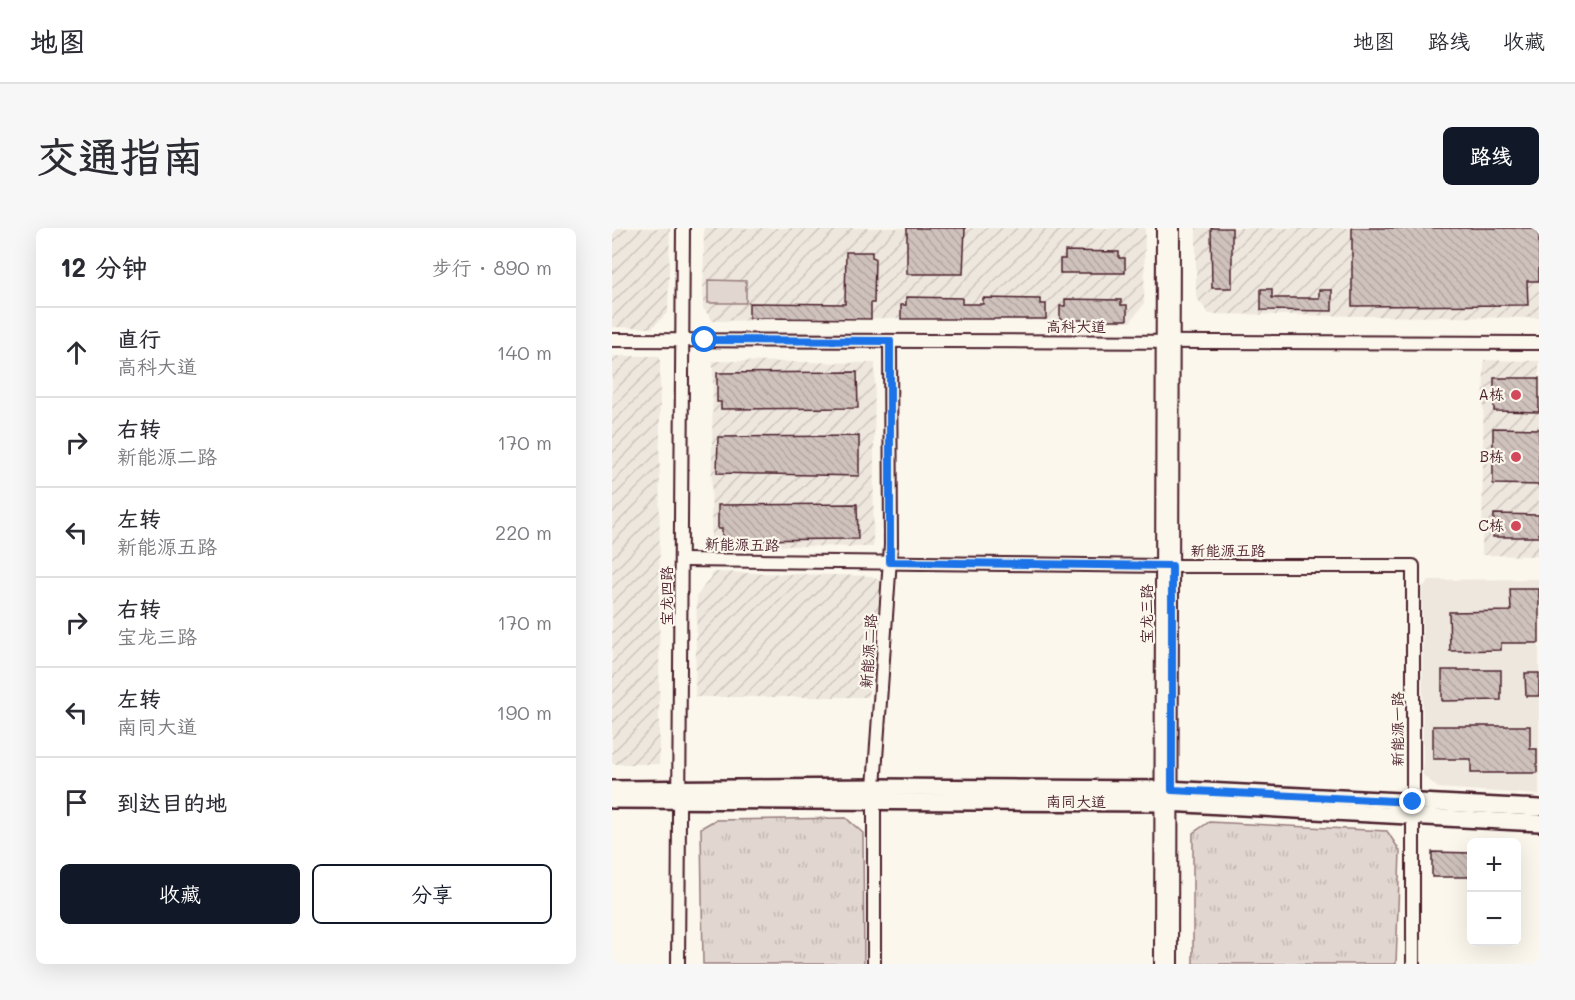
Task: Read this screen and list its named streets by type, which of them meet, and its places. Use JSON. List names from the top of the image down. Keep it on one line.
{"streets":{"main road":["南同大道"],"street":["高科大道","新能源五路","宝龙四路","宝龙三路","新能源二路","新能源一路"]},"crossings":[["高科大道","宝龙四路"],["高科大道","宝龙三路"],["高科大道","新能源二路"],["新能源五路","宝龙四路"],["新能源五路","宝龙三路"],["新能源五路","新能源二路"],["新能源五路","新能源一路"],["宝龙四路","南同大道"],["宝龙三路","南同大道"],["新能源二路","南同大道"],["新能源一路","南同大道"]],"places":["A栋","B栋","C栋"],"page":{"header":"地图","nav":["地图","路线","收藏"],"buttons":["路线",["收藏","分享"]],"title":"交通指南","heading":["12 分钟","步行 · 890 m"],"list":[["直行","高科大道","140 m"],["右转","新能源二路","170 m"],["左转","新能源五路","220 m"],["右转","宝龙三路","170 m"],["左转","南同大道","190 m"],"到达目的地"],"map_buttons":["+","−"]}}
